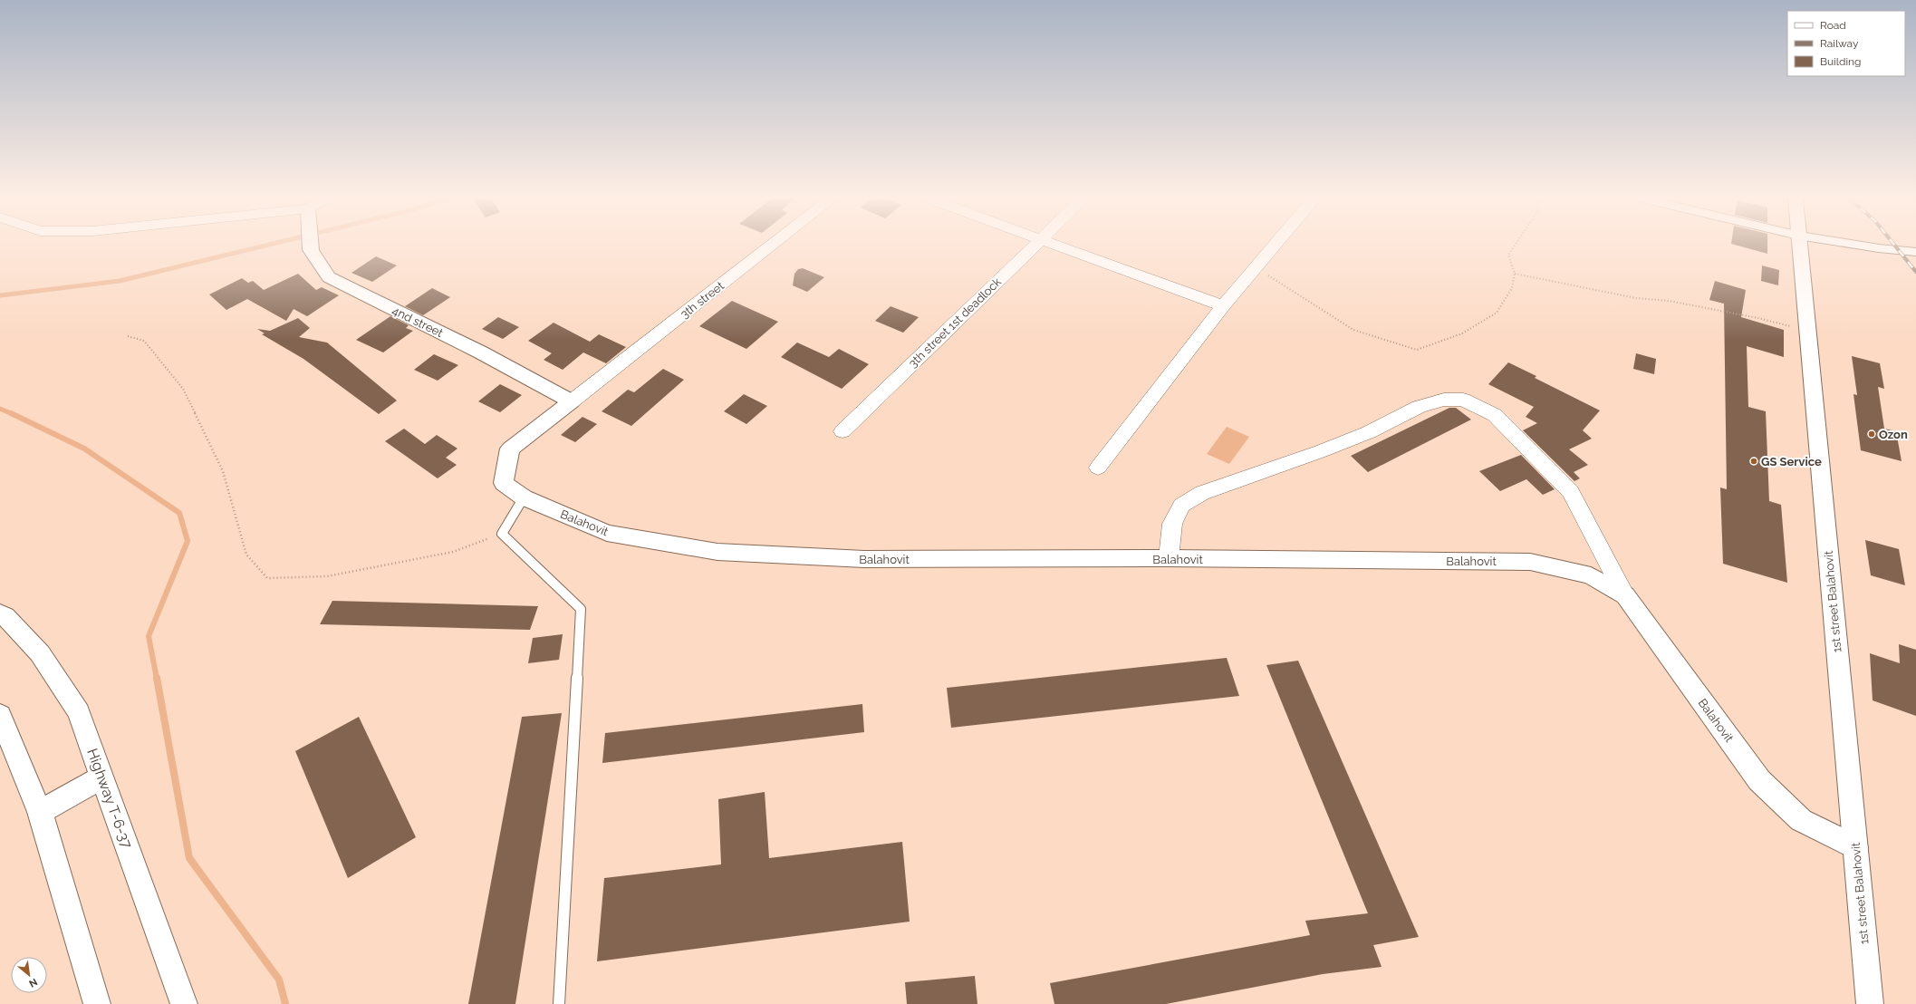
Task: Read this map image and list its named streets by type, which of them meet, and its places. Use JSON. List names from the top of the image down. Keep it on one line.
{"streets":{"street":["3th street","4nd street","3th street 1st deadlock","Balahovit","1st street Balahovit","Highway T-6-37"]},"crossings":[["3th street","4nd street"],["3th street","Balahovit"],["4nd street","Balahovit"],["Balahovit","1st street Balahovit"]],"places":["Ozon","GS Service"],"legend":["Road","Railway","Building"],"north":"bottom right"}
